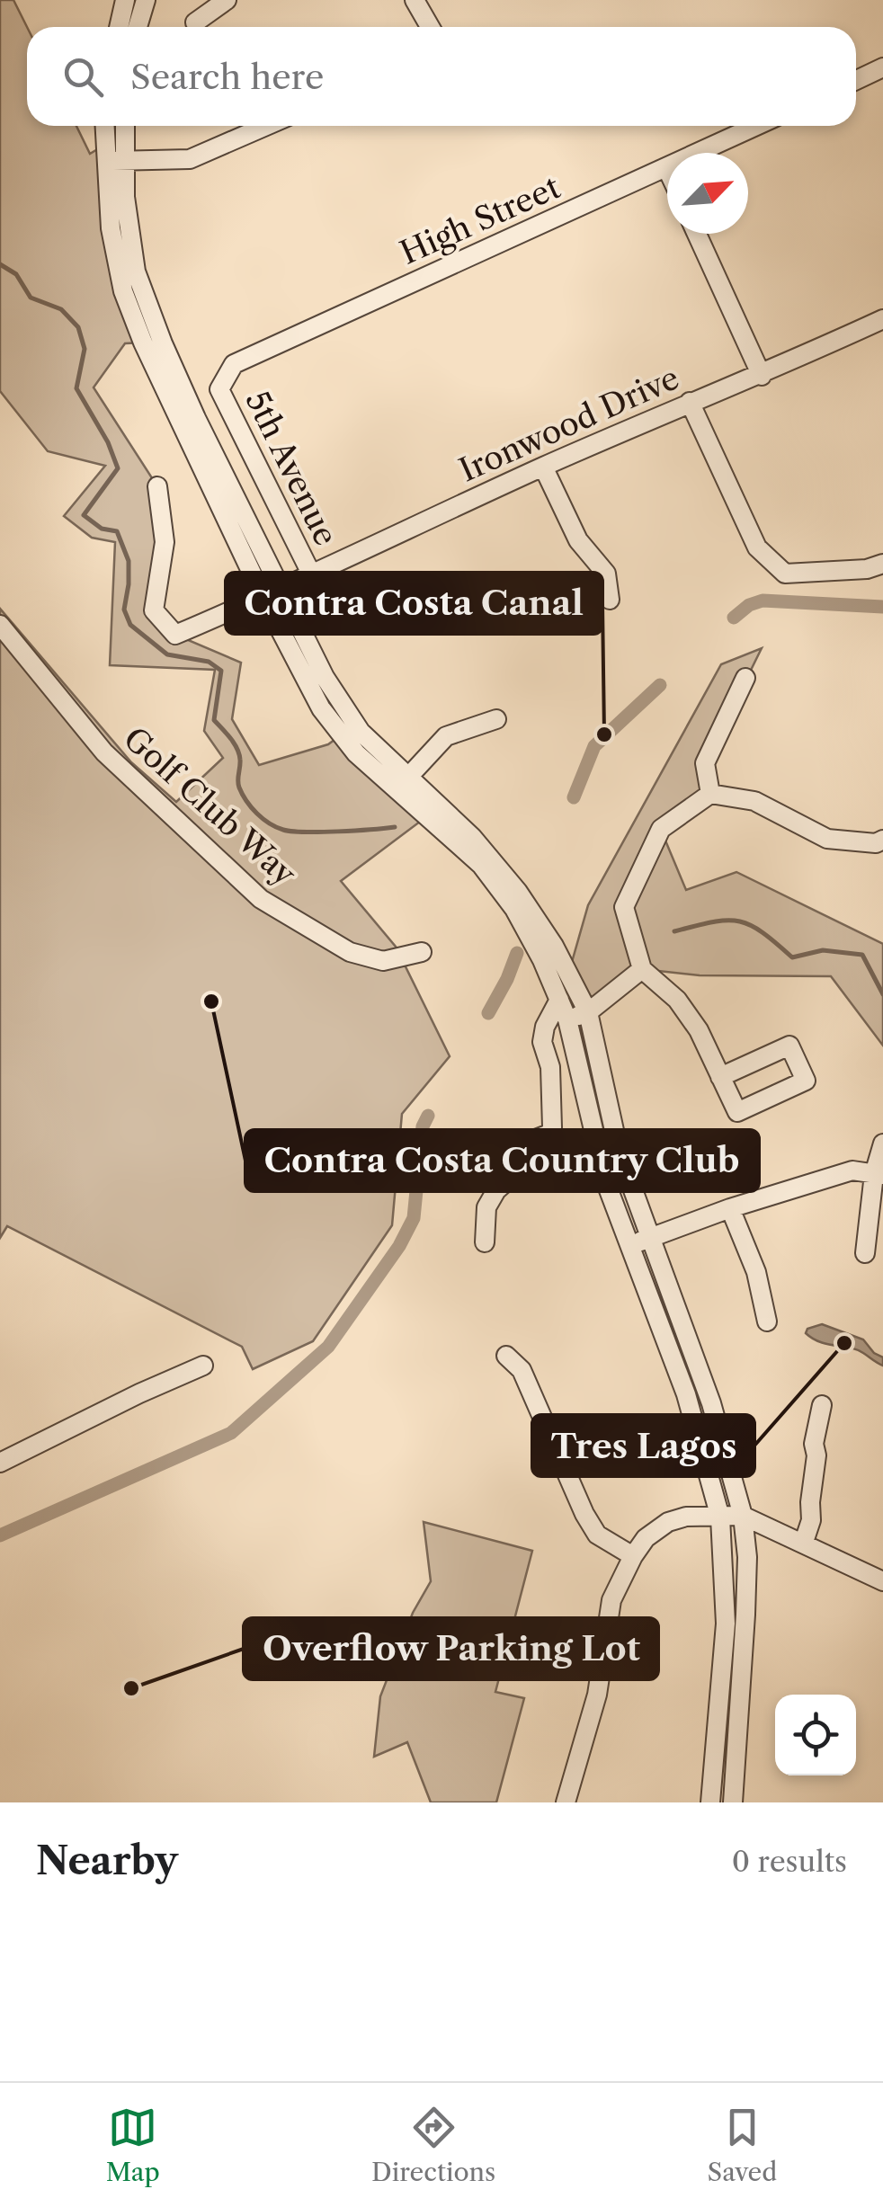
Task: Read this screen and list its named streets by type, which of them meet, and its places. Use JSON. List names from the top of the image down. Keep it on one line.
{"streets":{"street":["High Street","Ironwood Drive","5th Avenue","Golf Club Way"]},"crossings":[["High Street","5th Avenue"],["Ironwood Drive","5th Avenue"]],"places":["Contra Costa Canal","Contra Costa Country Club","Tres Lagos","Overflow Parking Lot"],"north":"top right","page":{"search":"Search here","heading":["Nearby","0 results"],"nav":["Map","Directions","Saved"]}}
